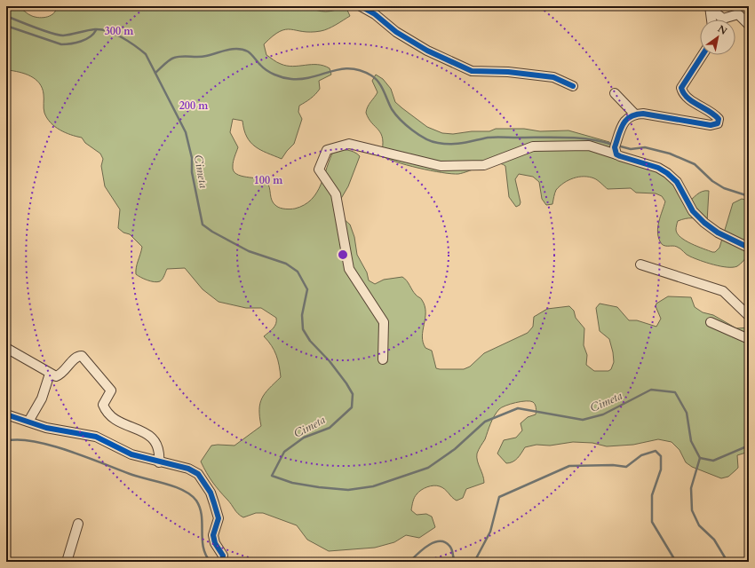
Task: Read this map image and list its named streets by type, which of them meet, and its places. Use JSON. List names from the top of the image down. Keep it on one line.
{"water":["Cimeta"],"north":"top right","rings":["300 m","200 m","100 m"]}
